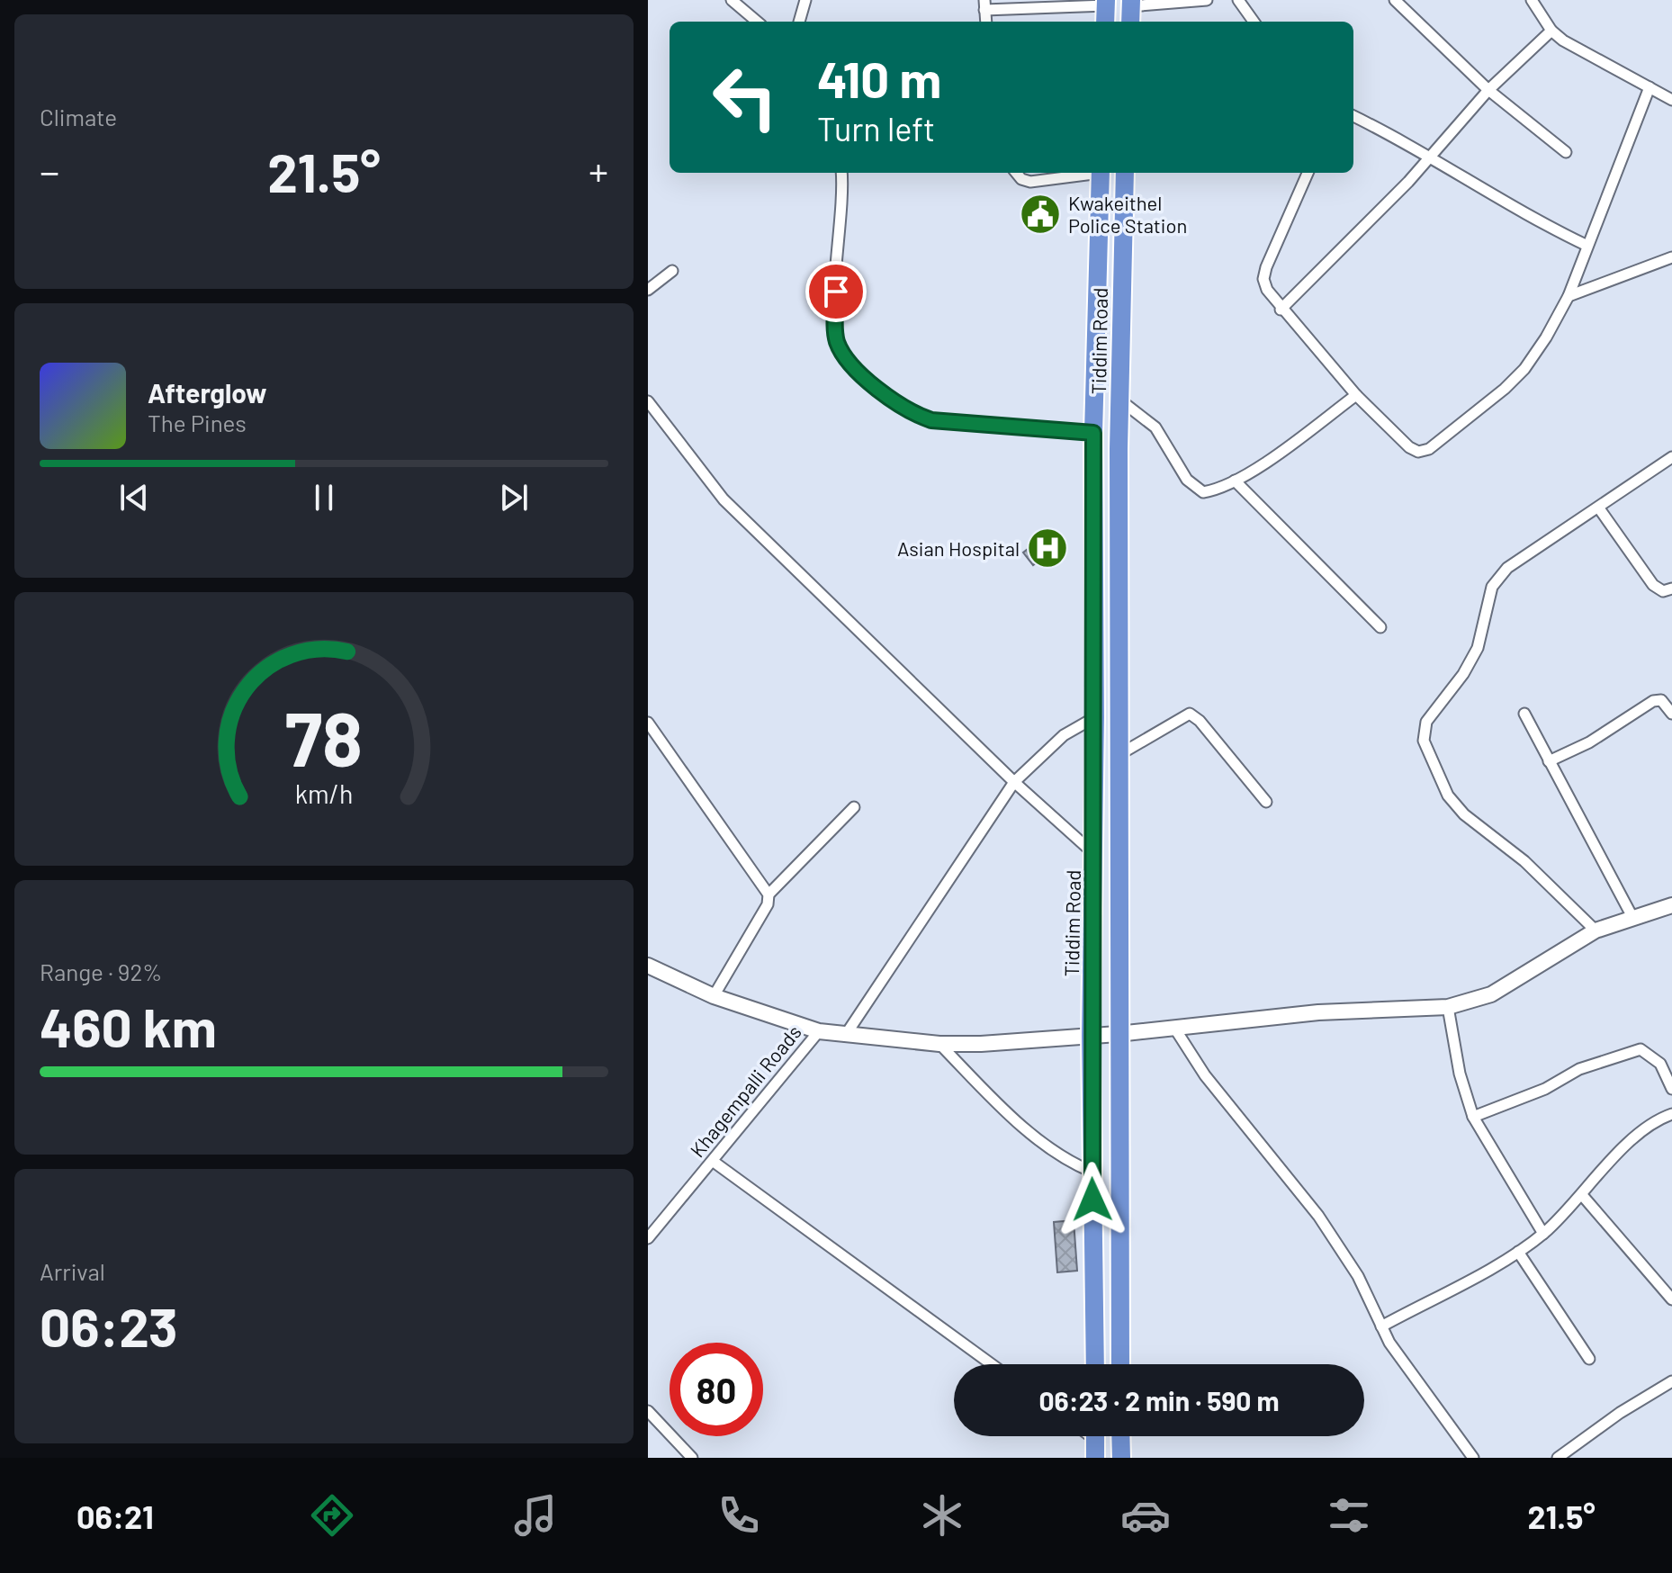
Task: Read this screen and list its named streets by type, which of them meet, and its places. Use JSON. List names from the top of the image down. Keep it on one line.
{"streets":{"highway":["Tiddim Road"],"street":["Khagempalli Roads"]},"crossings":[["Tiddim Road","Khagempalli Roads"]],"places":{"public building":["Kwakeithel Police Station"],"hospital":["Asian Hospital"]},"page":{"tile":["Climate",["Range · 92%","460 km"],["Arrival","06:23"]],"turn":["410 m","Turn left"],"heat":["−","21.5°","+"],"song":["Afterglow","The Pines"],"limit":"80","trip":"06:23 · 2 min · 590 m","tabs":["06:21","21.5°"],"gauge":["78","km/h"]}}
